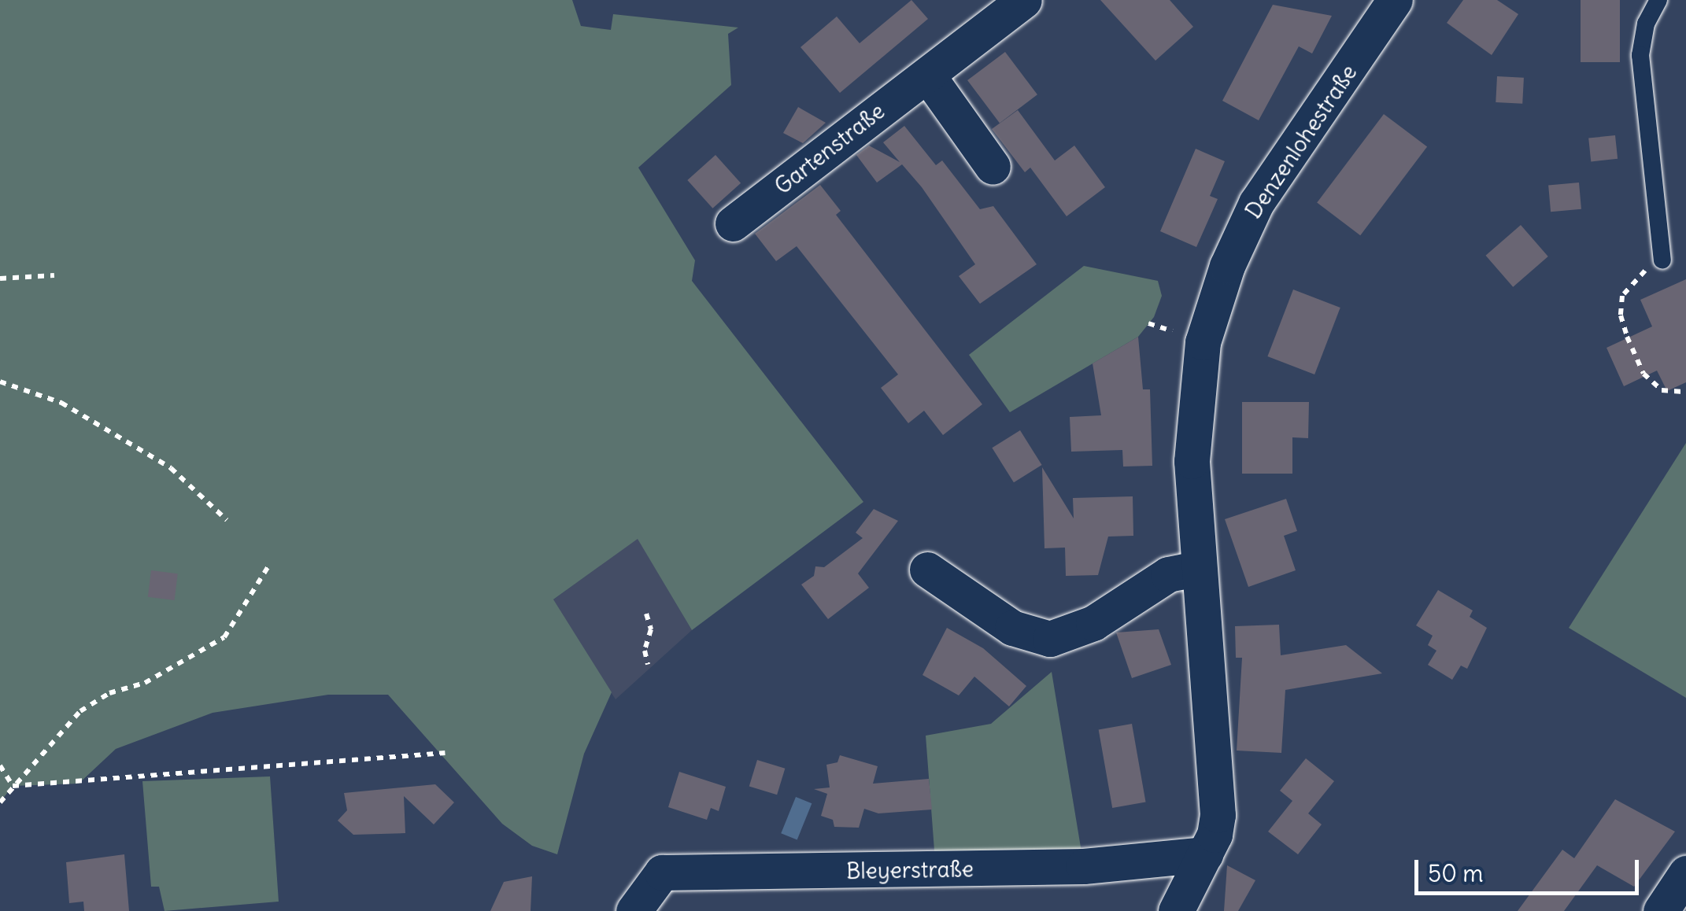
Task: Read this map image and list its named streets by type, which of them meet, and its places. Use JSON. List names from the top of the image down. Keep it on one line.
{"streets":{"street":["Denzenlohestraße","Gartenstraße","Bleyerstraße"]},"crossings":[["Denzenlohestraße","Bleyerstraße"]],"scale_bar":"50 m"}
